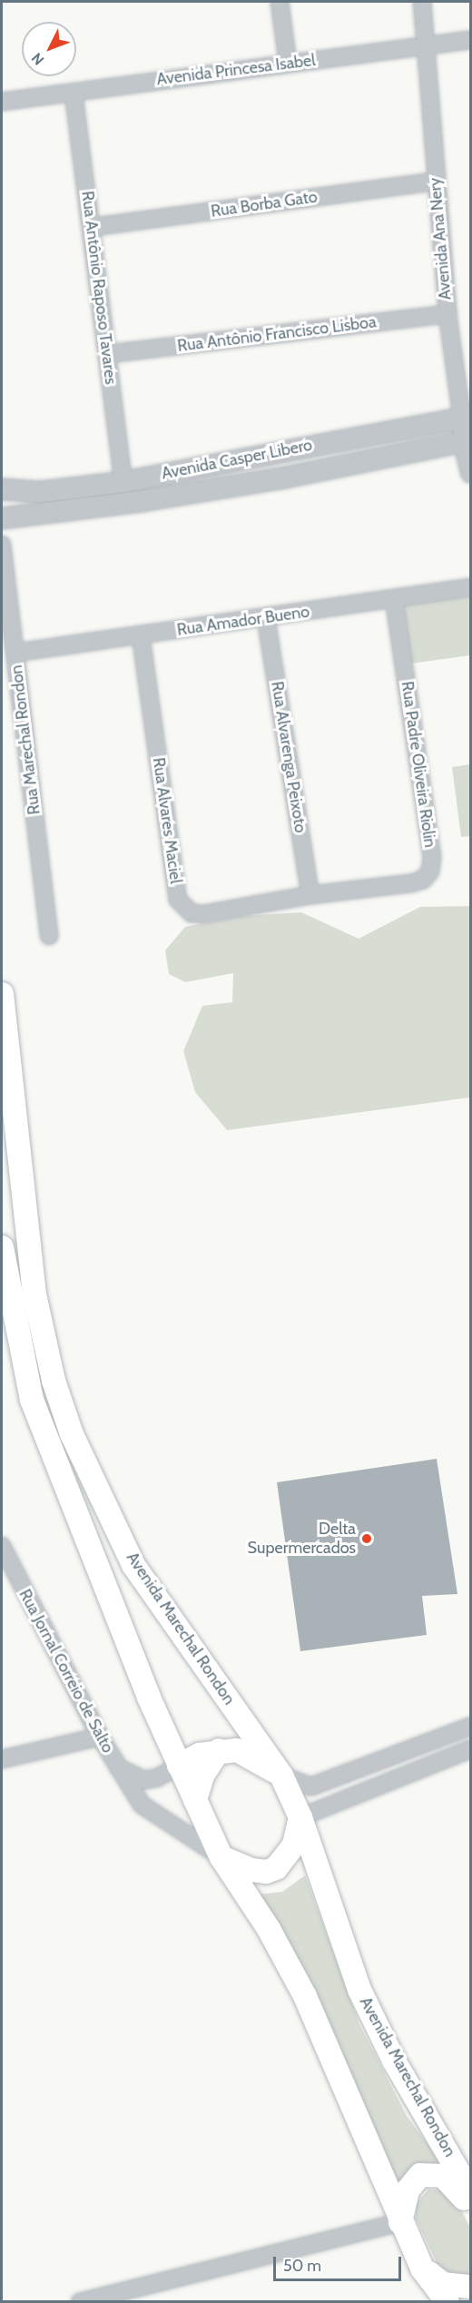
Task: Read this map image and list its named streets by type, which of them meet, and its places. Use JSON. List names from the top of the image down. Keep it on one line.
{"streets":{"main road":["Avenida Marechal Rondon"],"street":["Avenida Princesa Isabel","Rua Borba Gato","Avenida Ana Nery","Rua Antônio Raposo Tavares","Rua Antônio Francisco Lisboa","Avenida Casper Libero","Rua Amador Bueno","Rua Marechal Rondon","Rua Alvarenga Peixoto","Rua Padre Oliveira Riolin","Rua Alvares Maciel","Rua Jornal Correio de Salto"]},"crossings":[["Avenida Princesa Isabel","Avenida Ana Nery"],["Avenida Princesa Isabel","Rua Antônio Raposo Tavares"],["Rua Borba Gato","Avenida Ana Nery"],["Rua Borba Gato","Rua Antônio Raposo Tavares"],["Avenida Ana Nery","Rua Antônio Francisco Lisboa"],["Avenida Ana Nery","Avenida Casper Libero"],["Rua Antônio Raposo Tavares","Rua Antônio Francisco Lisboa"],["Rua Antônio Raposo Tavares","Avenida Casper Libero"],["Rua Amador Bueno","Rua Marechal Rondon"],["Rua Amador Bueno","Rua Alvarenga Peixoto"],["Rua Amador Bueno","Rua Padre Oliveira Riolin"],["Rua Amador Bueno","Rua Alvares Maciel"],["Rua Alvarenga Peixoto","Rua Padre Oliveira Riolin"],["Rua Alvarenga Peixoto","Rua Alvares Maciel"],["Rua Padre Oliveira Riolin","Rua Alvares Maciel"],["Avenida Marechal Rondon","Rua Jornal Correio de Salto"]],"places":["Delta Supermercados"],"scale_bar":"50 m","north":"bottom left"}
